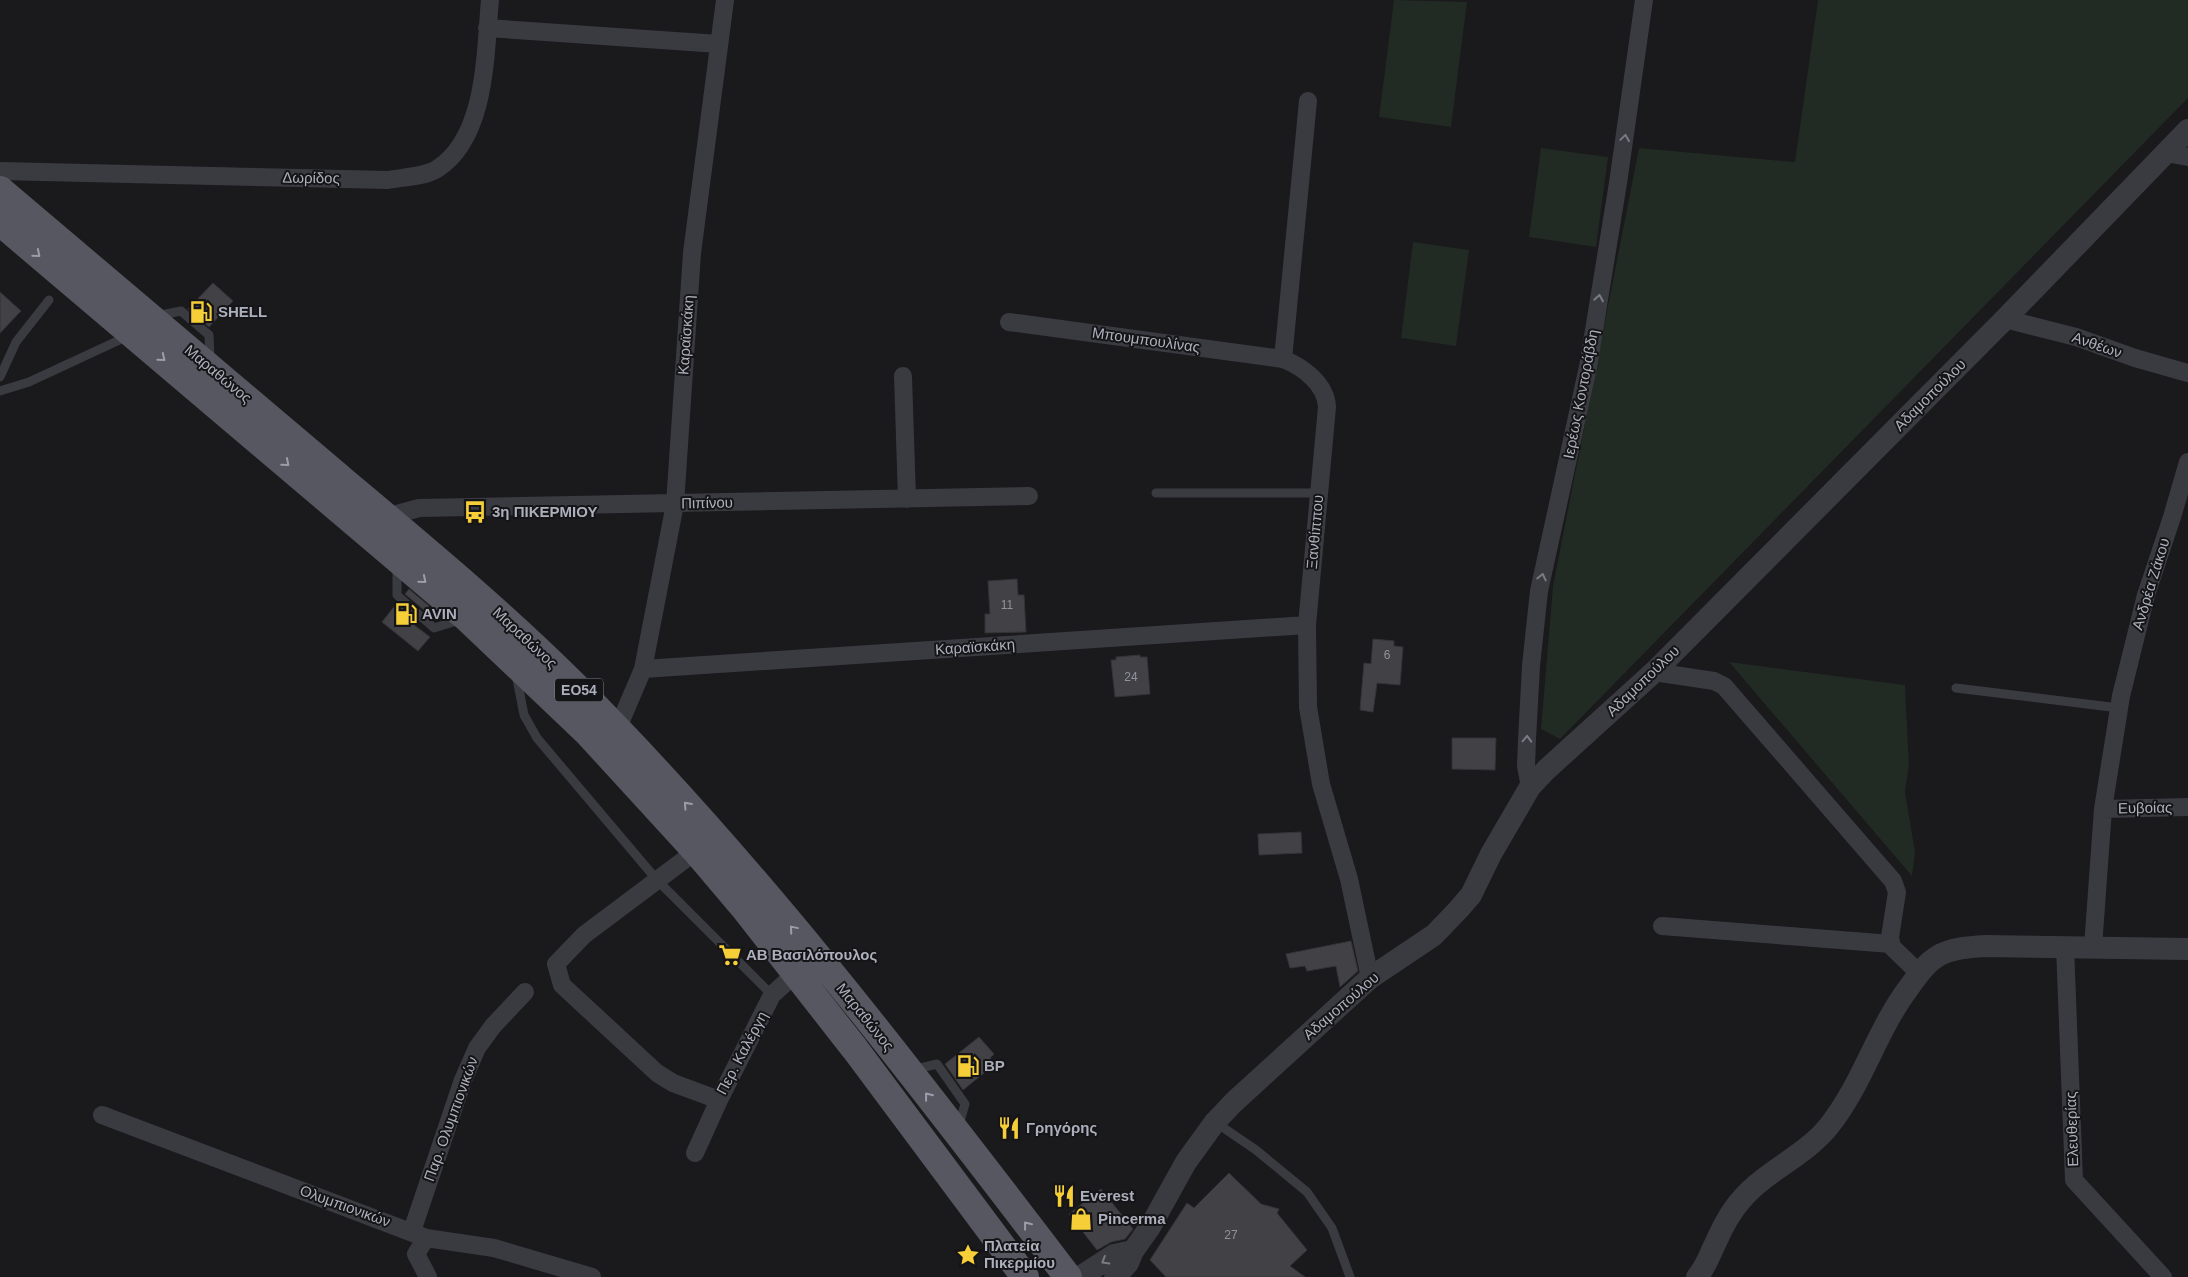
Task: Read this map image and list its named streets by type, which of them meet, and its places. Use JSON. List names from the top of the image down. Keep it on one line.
{"streets":{"main road":["Μαραθώνος","ΕΟ54"],"street":["Δωρίδος","Καραϊσκάκη","Μπουμπουλίνας","Ανθέων","Ιερέως Κοντοράβδη","Αδαμοπούλου","Πιπίνου","Ξανθίππου","Ανδρέα Ζάκου","Ευβοίας","Περ. Καλέργη","Παρ. Ολυμπιονικών","Ελευθερίας","Ολυμπιονικών"]},"crossings":[["Καραϊσκάκη","Μαραθώνος"],["Καραϊσκάκη","Πιπίνου"],["Καραϊσκάκη","Ξανθίππου"],["Μπουμπουλίνας","Ξανθίππου"],["Ανθέων","Αδαμοπούλου"],["Μαραθώνος","Πιπίνου"],["Μαραθώνος","Περ. Καλέργη"],["Ιερέως Κοντοράβδη","Αδαμοπούλου"],["Αδαμοπούλου","Ξανθίππου"],["Ανδρέα Ζάκου","Ευβοίας"],["Παρ. Ολυμπιονικών","Ολυμπιονικών"]],"one_way":["Ιερέως Κοντοράβδη"],"places":{"fuel station":["SHELL","AVIN","BP"],"bus stop":["3η ΠΙΚΕΡΜΙΟΥ"],"supermarket":["ΑΒ Βασιλόπουλος"],"restaurant":["Γρηγόρης","Everest"],"shop":["Pincerma"],"place":["Πλατεία Πικερμίου"]},"house_numbers":["11","6","24","27"]}
